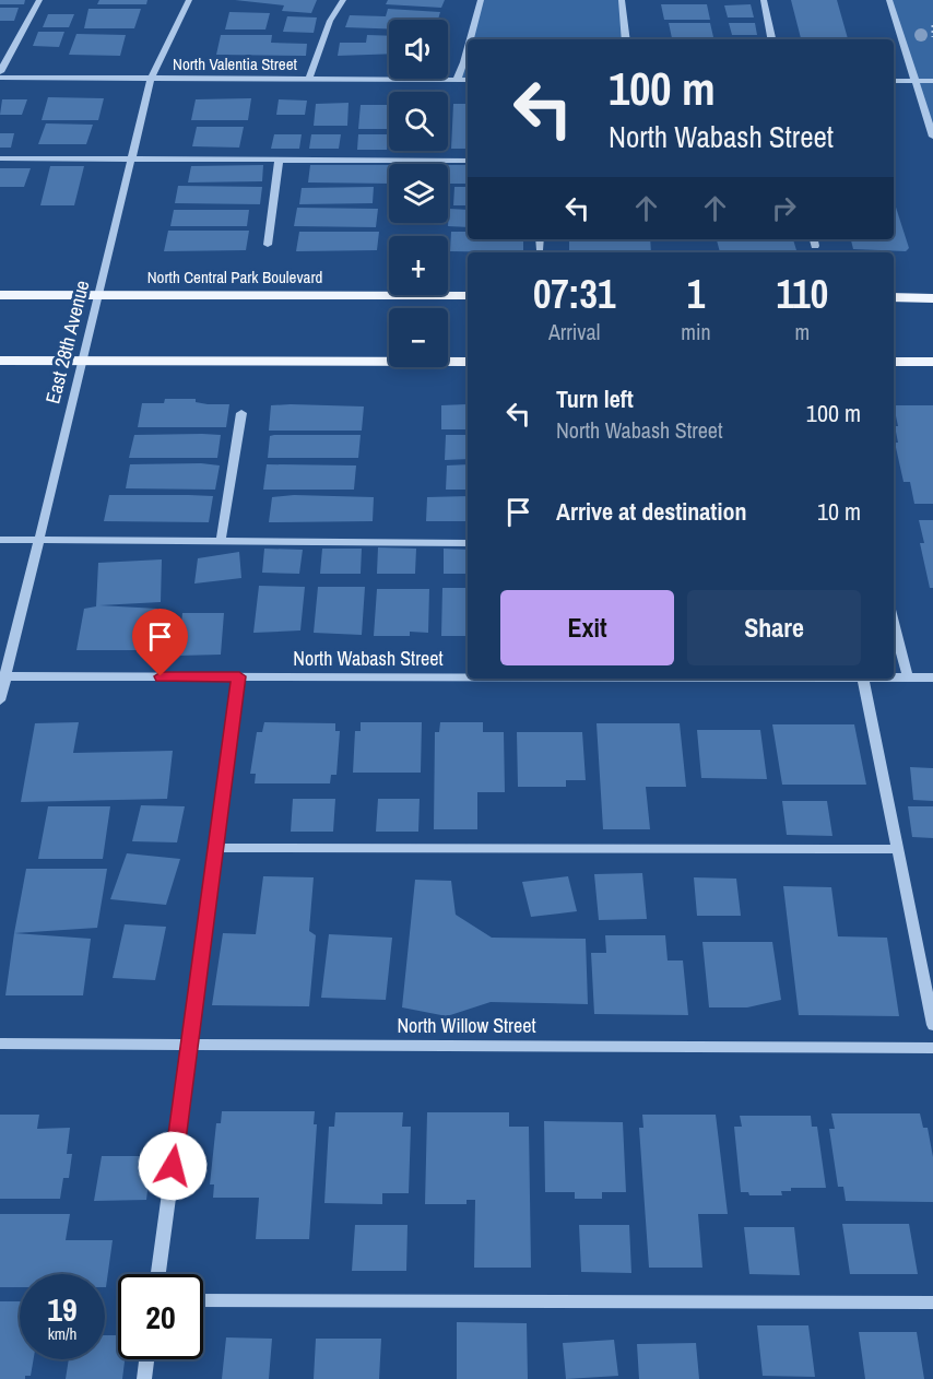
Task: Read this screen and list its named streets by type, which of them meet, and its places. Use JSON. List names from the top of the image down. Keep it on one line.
{"streets":{"main road":["North Central Park Boulevard"],"street":["North Valentia Street","East 28th Avenue","North Wabash Street","North Willow Street"]},"crossings":[["North Valentia Street","East 28th Avenue"],["North Central Park Boulevard","East 28th Avenue"],["East 28th Avenue","North Wabash Street"]],"page":{"map_buttons":["+","−"],"turn":["100 m","North Wabash Street"],"eta":["07:31","Arrival","1","min","110","m"],"list":[{"name":"Turn left","note":"North Wabash Street","value":"100 m"},{"name":"Arrive at destination","value":"10 m"}],"buttons":["Exit","Share"],"speed":"19 km/h","limit":"20"}}
